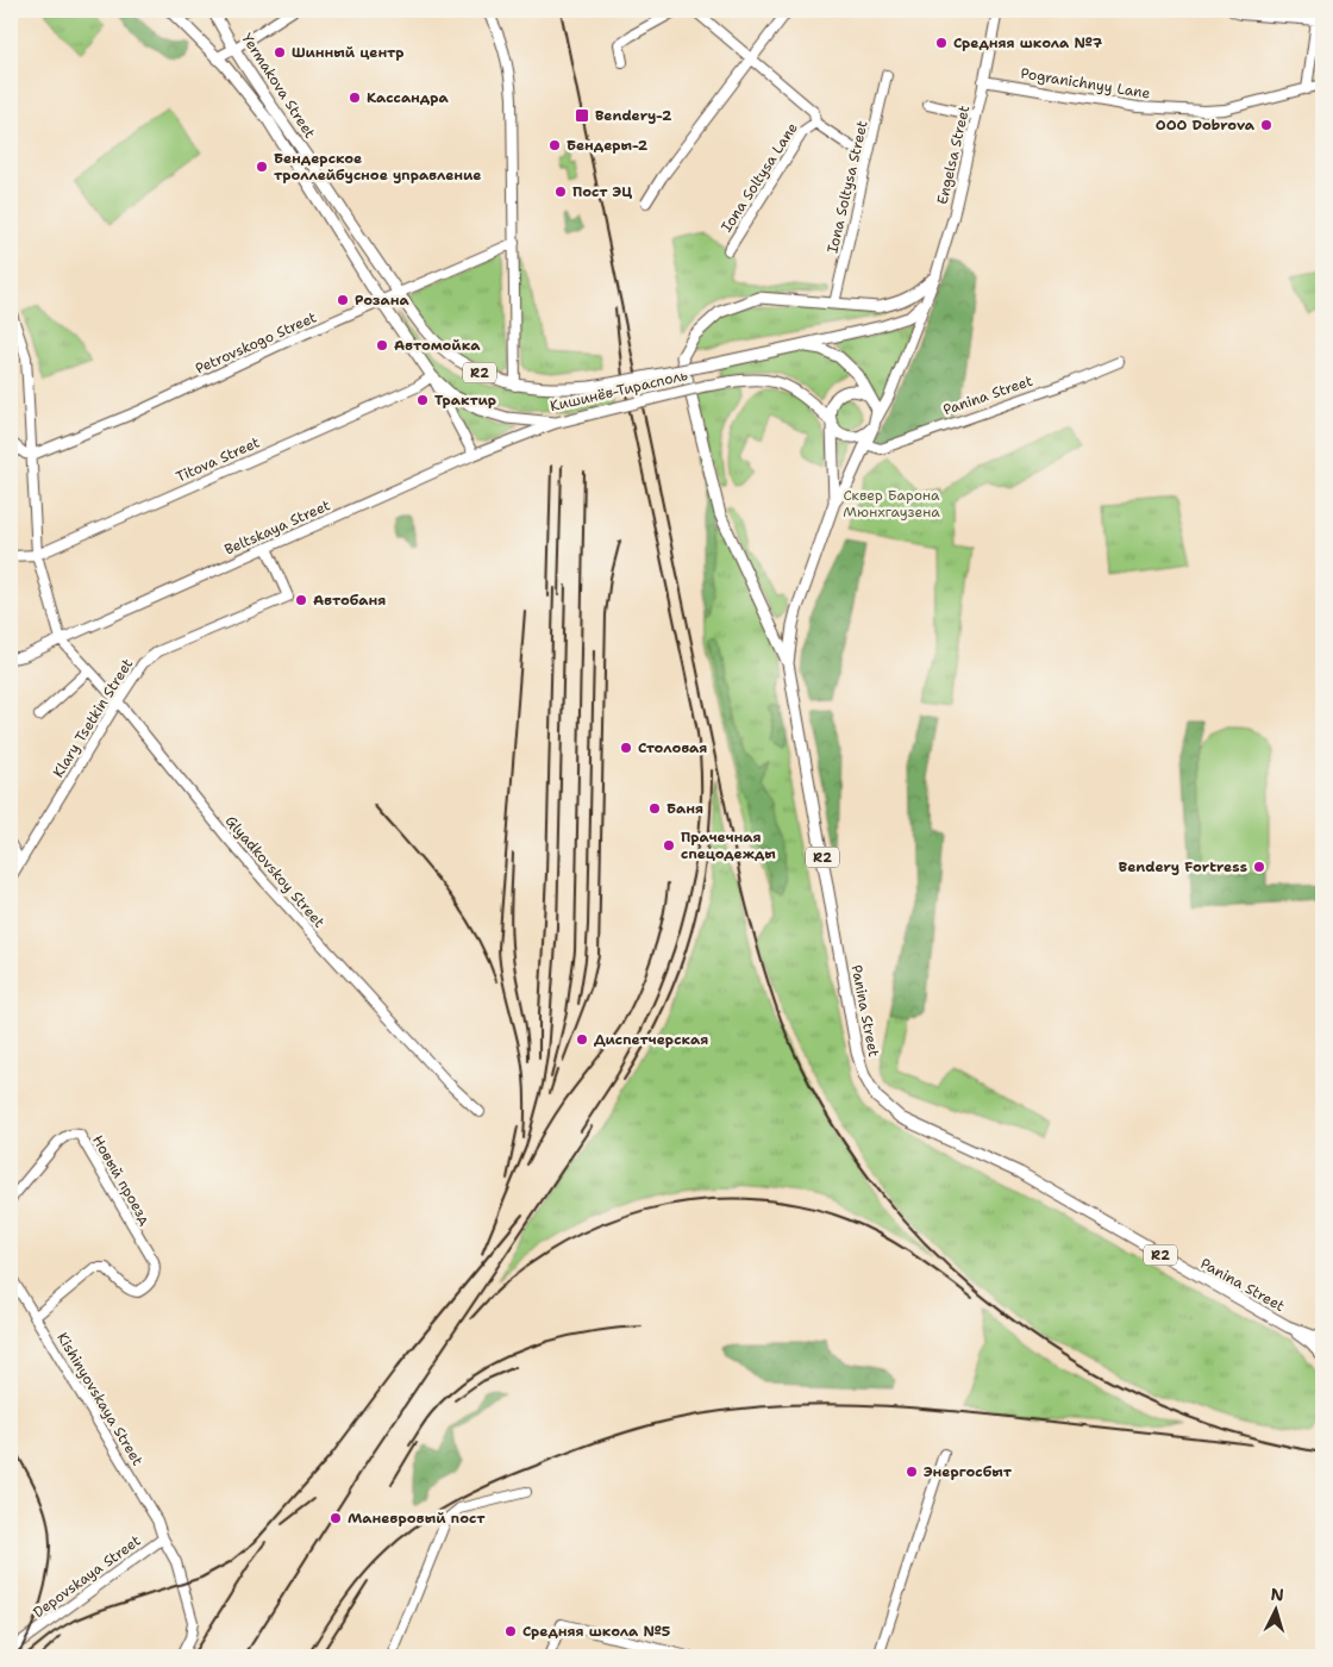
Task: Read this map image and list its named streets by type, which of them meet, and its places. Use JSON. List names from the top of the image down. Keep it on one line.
{"streets":{"main road":["Yermakova Street","R2","Кишинёв-Тирасполь","Panina Street"],"street":["Pogranichnyy Lane","Engelsa Street","Iona Soltysa Lane","Iona Soltysa Street","Petrovskogo Street","Titova Street","Beltskaya Street","Klary Tsetkin Street","Glyadkovskoy Street","Новый проезд","Kishinyovskaya Street","Depovskaya Street"]},"crossings":[["Pogranichnyy Lane","Engelsa Street"],["Yermakova Street","Petrovskogo Street"],["Yermakova Street","R2"],["Yermakova Street","Кишинёв-Тирасполь"],["Engelsa Street","R2"],["Engelsa Street","Кишинёв-Тирасполь"],["Petrovskogo Street","R2"],["Petrovskogo Street","Кишинёв-Тирасполь"],["R2","Кишинёв-Тирасполь"],["R2","Panina Street"],["Кишинёв-Тирасполь","Titova Street"],["Кишинёв-Тирасполь","Beltskaya Street"],["Beltskaya Street","Klary Tsetkin Street"],["Beltskaya Street","Glyadkovskoy Street"],["Klary Tsetkin Street","Glyadkovskoy Street"],["Новый проезд","Kishinyovskaya Street"],["Kishinyovskaya Street","Depovskaya Street"]],"parks":["Сквер Барона Мюнхгаузена"],"places":{"other":["Средняя школа №7","Шинный центр","Кассандра","OOO Dobrova","Бендеры-2","Бендерское троллейбусное управление","Пост ЭЦ","Розана","Автомойка","Трактир","Автобаня","Столовая","Баня","Прачечная спецодежды","Bendery Fortress","Диспетчерская","Энергосбыт","Маневровый пост","Средняя школа №5"],"transit":["Bendery-2"]},"north":"top"}
